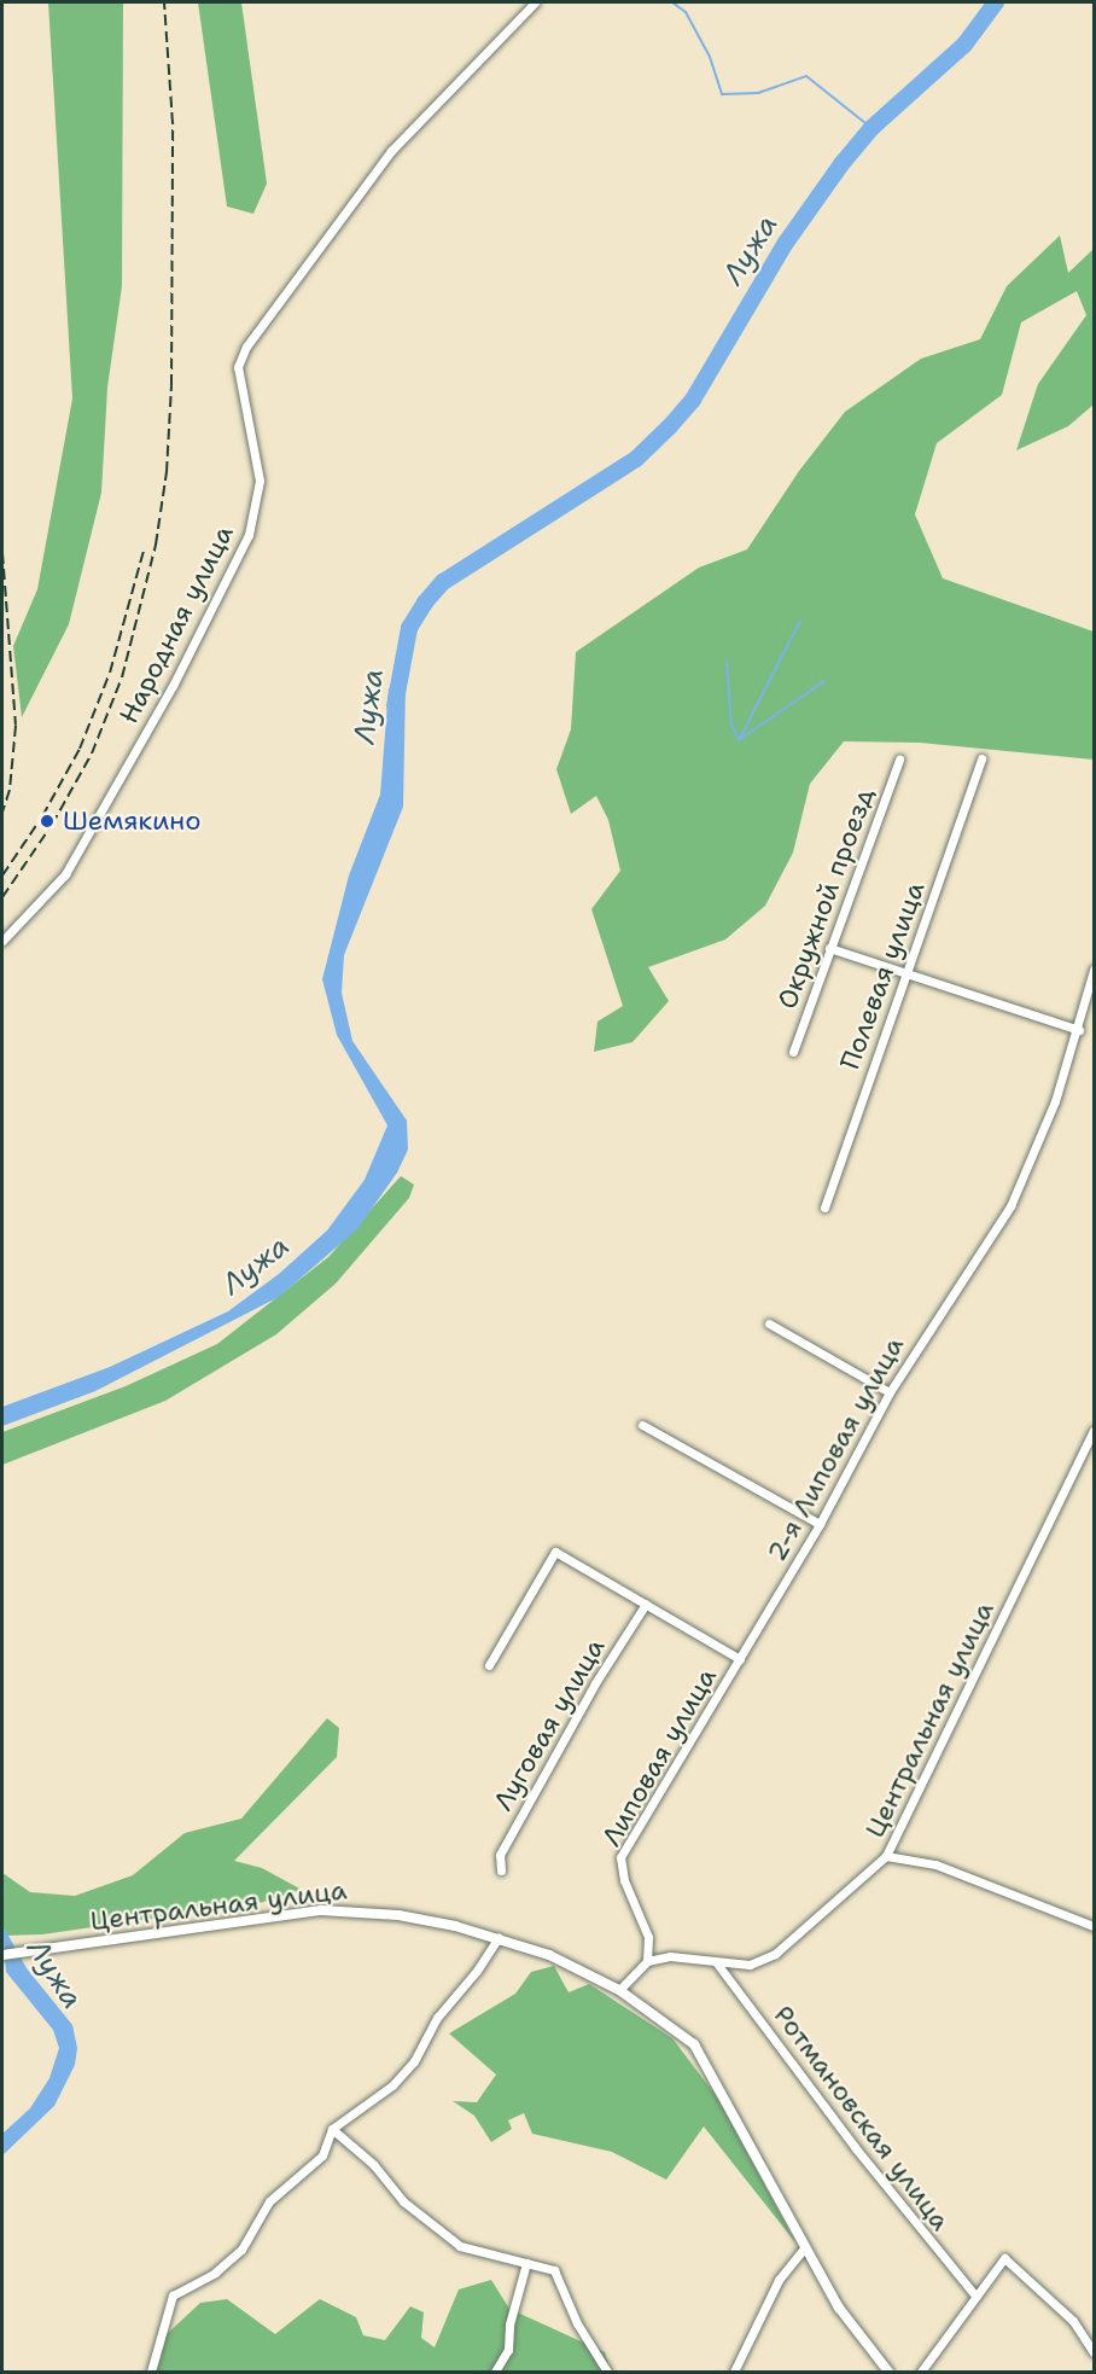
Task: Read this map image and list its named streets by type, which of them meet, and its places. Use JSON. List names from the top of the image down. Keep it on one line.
{"streets":{"street":["Народная улица","Окружной проезд","Полевая улица","2-я Липовая улица","Центральная улица","Луговая улица","Липовая улица","Ротмановская улица"]},"crossings":[["2-я Липовая улица","Липовая улица"],["Центральная улица","Липовая улица"],["Центральная улица","Ротмановская улица"]],"water":["Лужа"],"places":["Шемякино"]}
